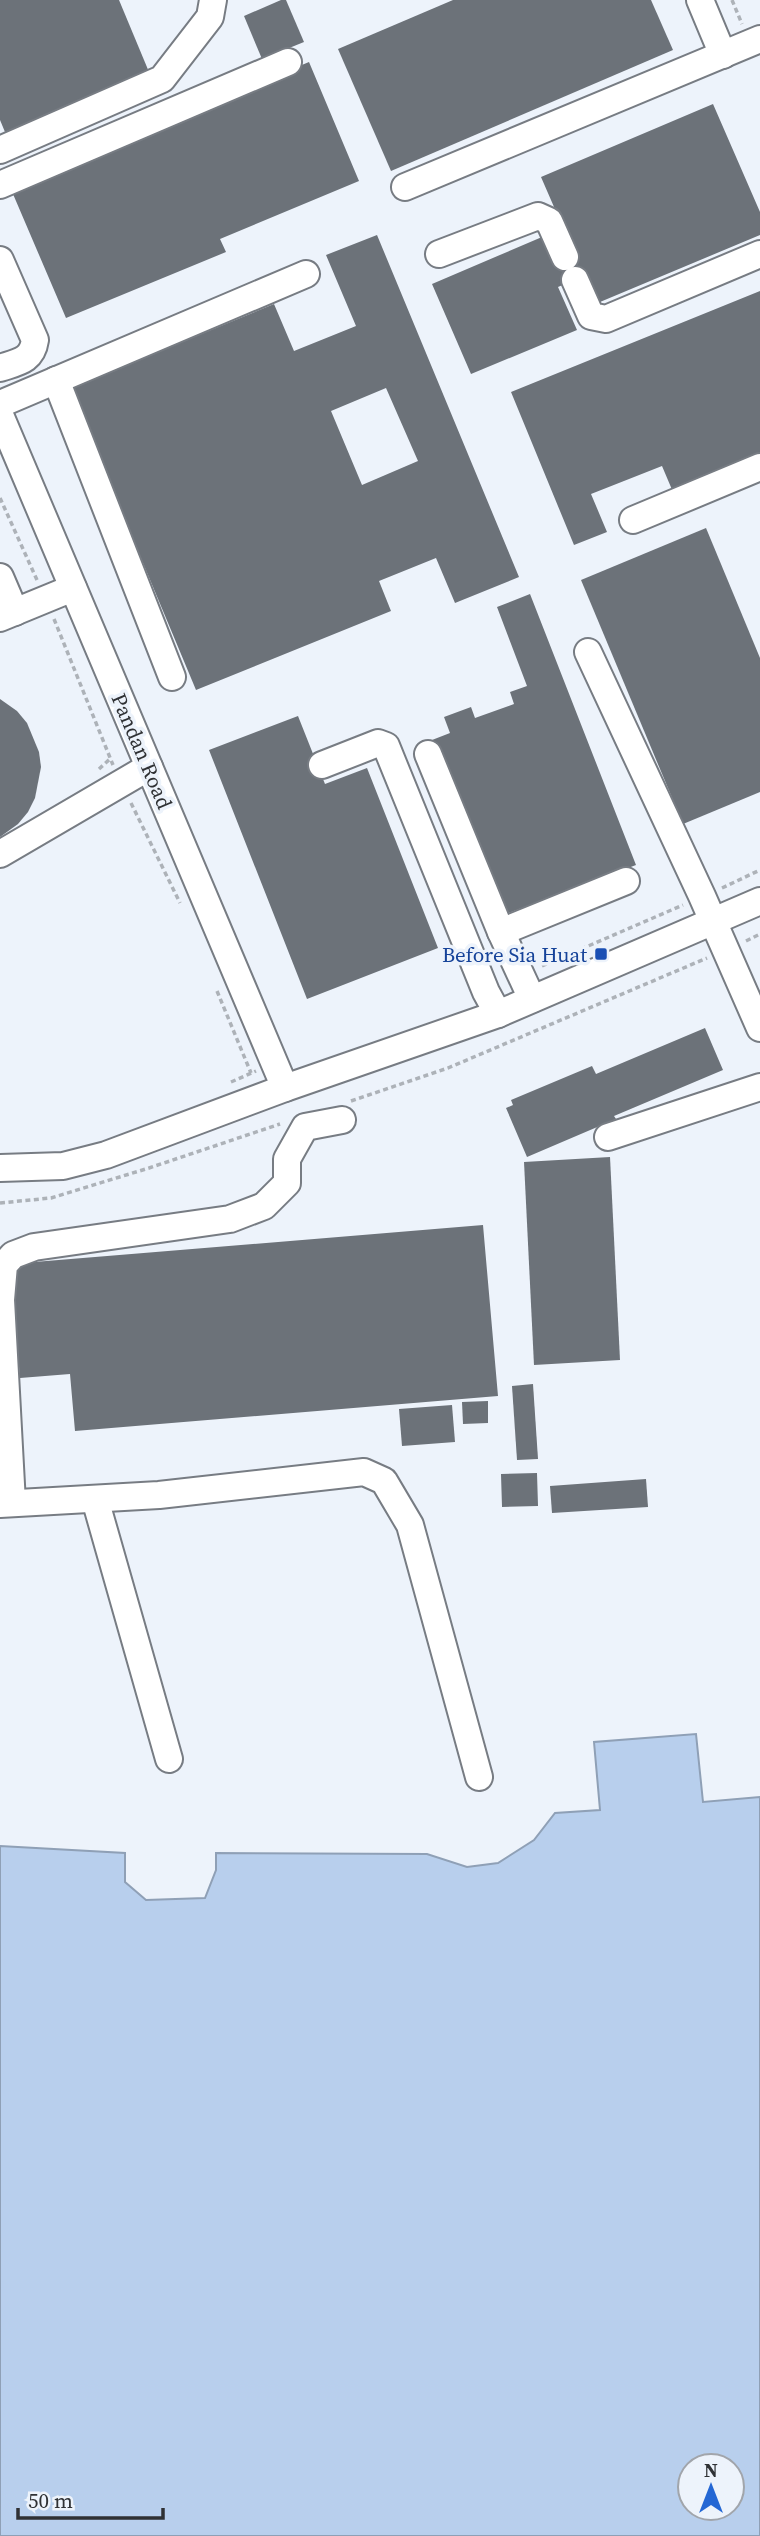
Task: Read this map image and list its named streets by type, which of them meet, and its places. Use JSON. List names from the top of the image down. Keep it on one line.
{"streets":{"street":["Pandan Road"]},"places":{"transit":["Before Sia Huat"]},"scale_bar":"50 m","north":"top"}
